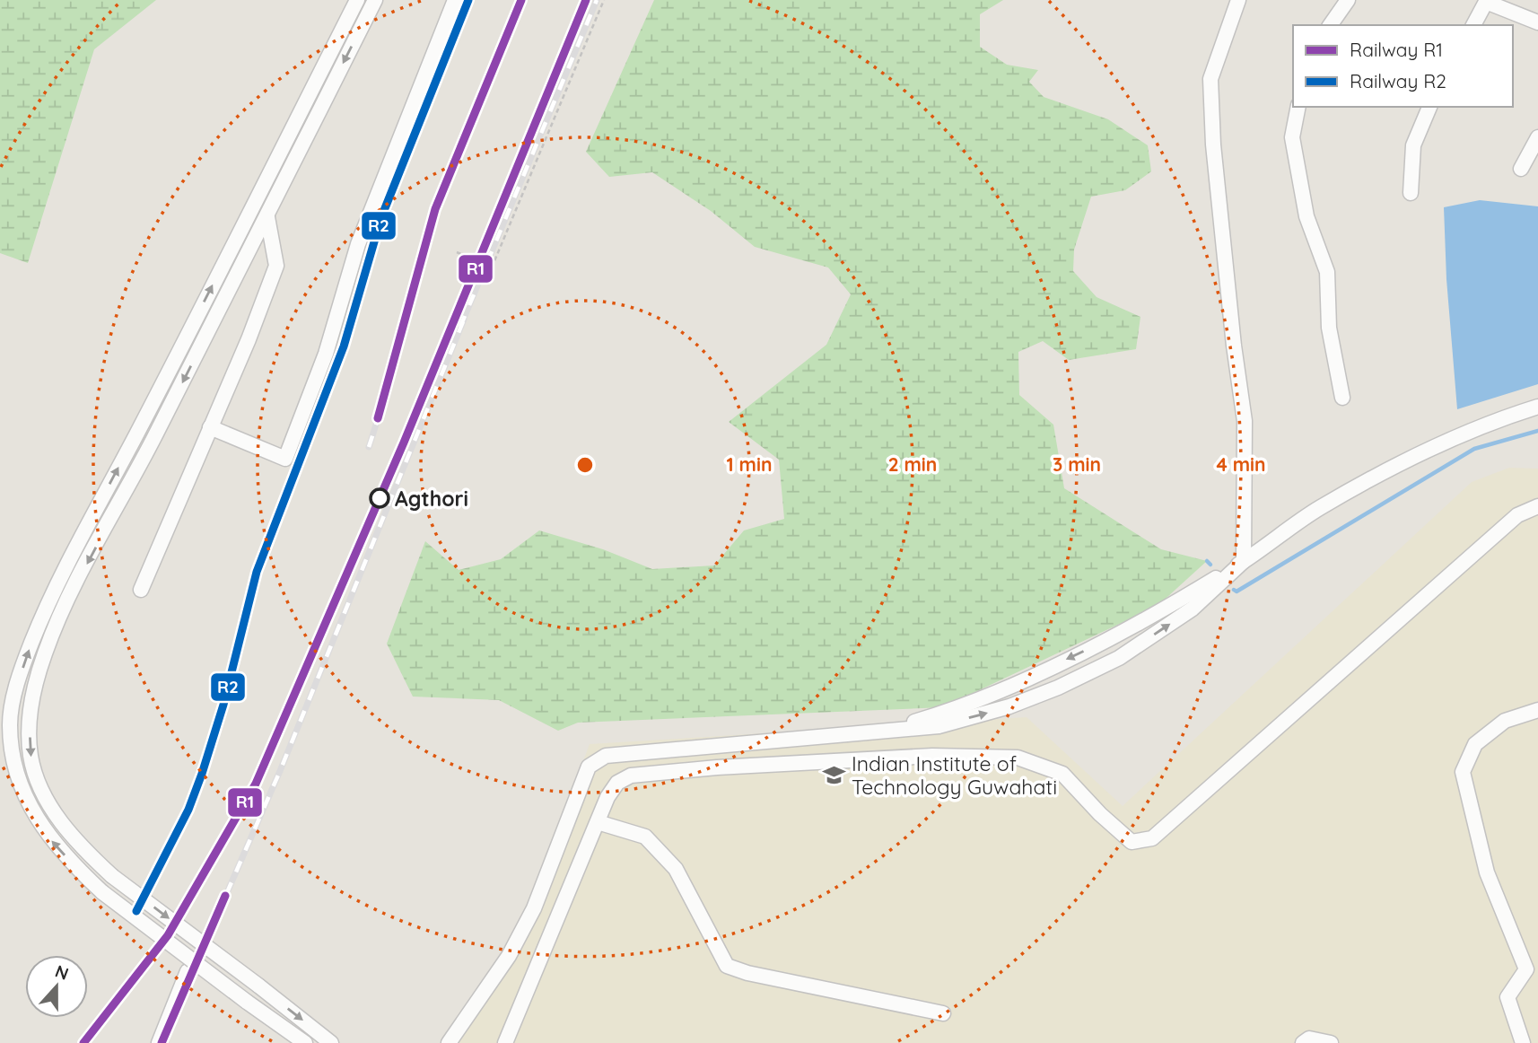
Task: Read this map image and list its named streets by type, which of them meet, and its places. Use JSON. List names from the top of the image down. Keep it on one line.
{"places":{"other":["Agthori"],"school or university":["Indian Institute of Technology Guwahati"]},"lines":["rail line R1","rail line R2"],"legend":["Railway R1","Railway R2"],"north":"top","rings":["1 min","2 min","3 min","4 min"]}
